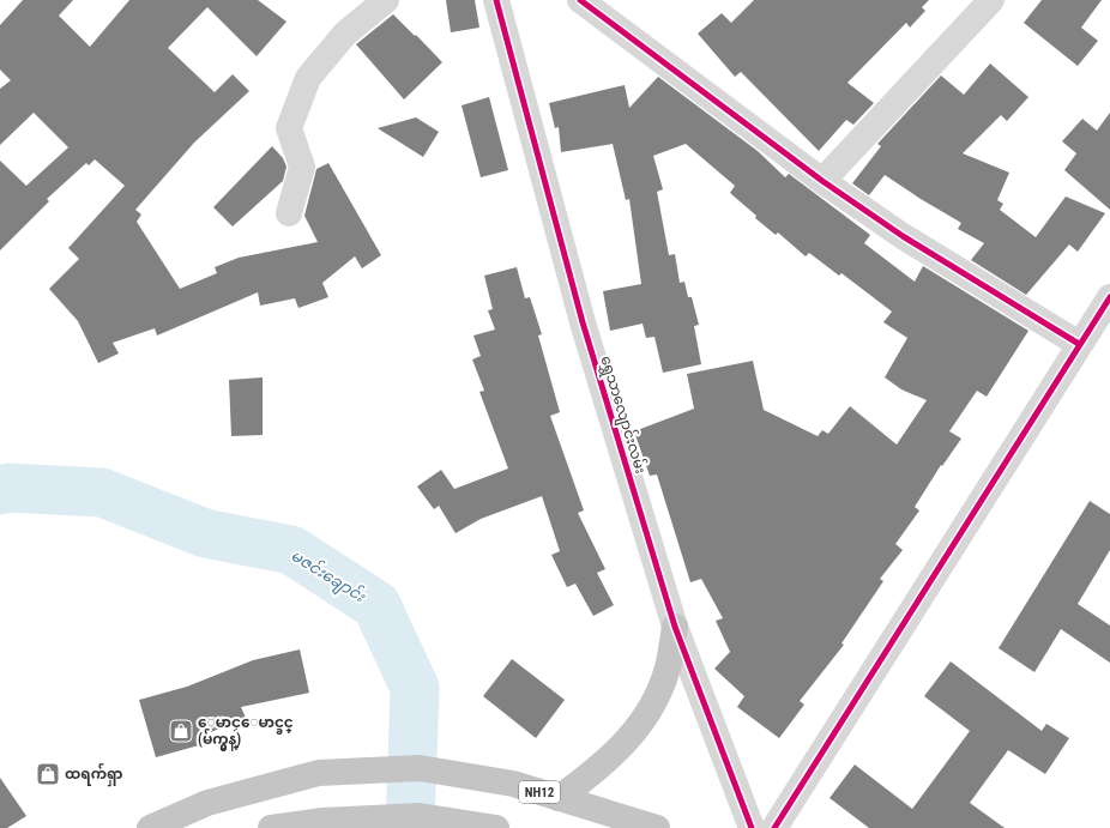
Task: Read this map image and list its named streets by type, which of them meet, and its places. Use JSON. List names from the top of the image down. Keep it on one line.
{"streets":{"highway":["NH12"],"street":["ရွှေသာလျောင်းလမ်း"]},"water":["မဇင်းချောင်း"],"places":{"shop":["ေမာင္ေမာင္ခင္ (မ်က္မွန္)","ထရက်ရှာ"]}}
